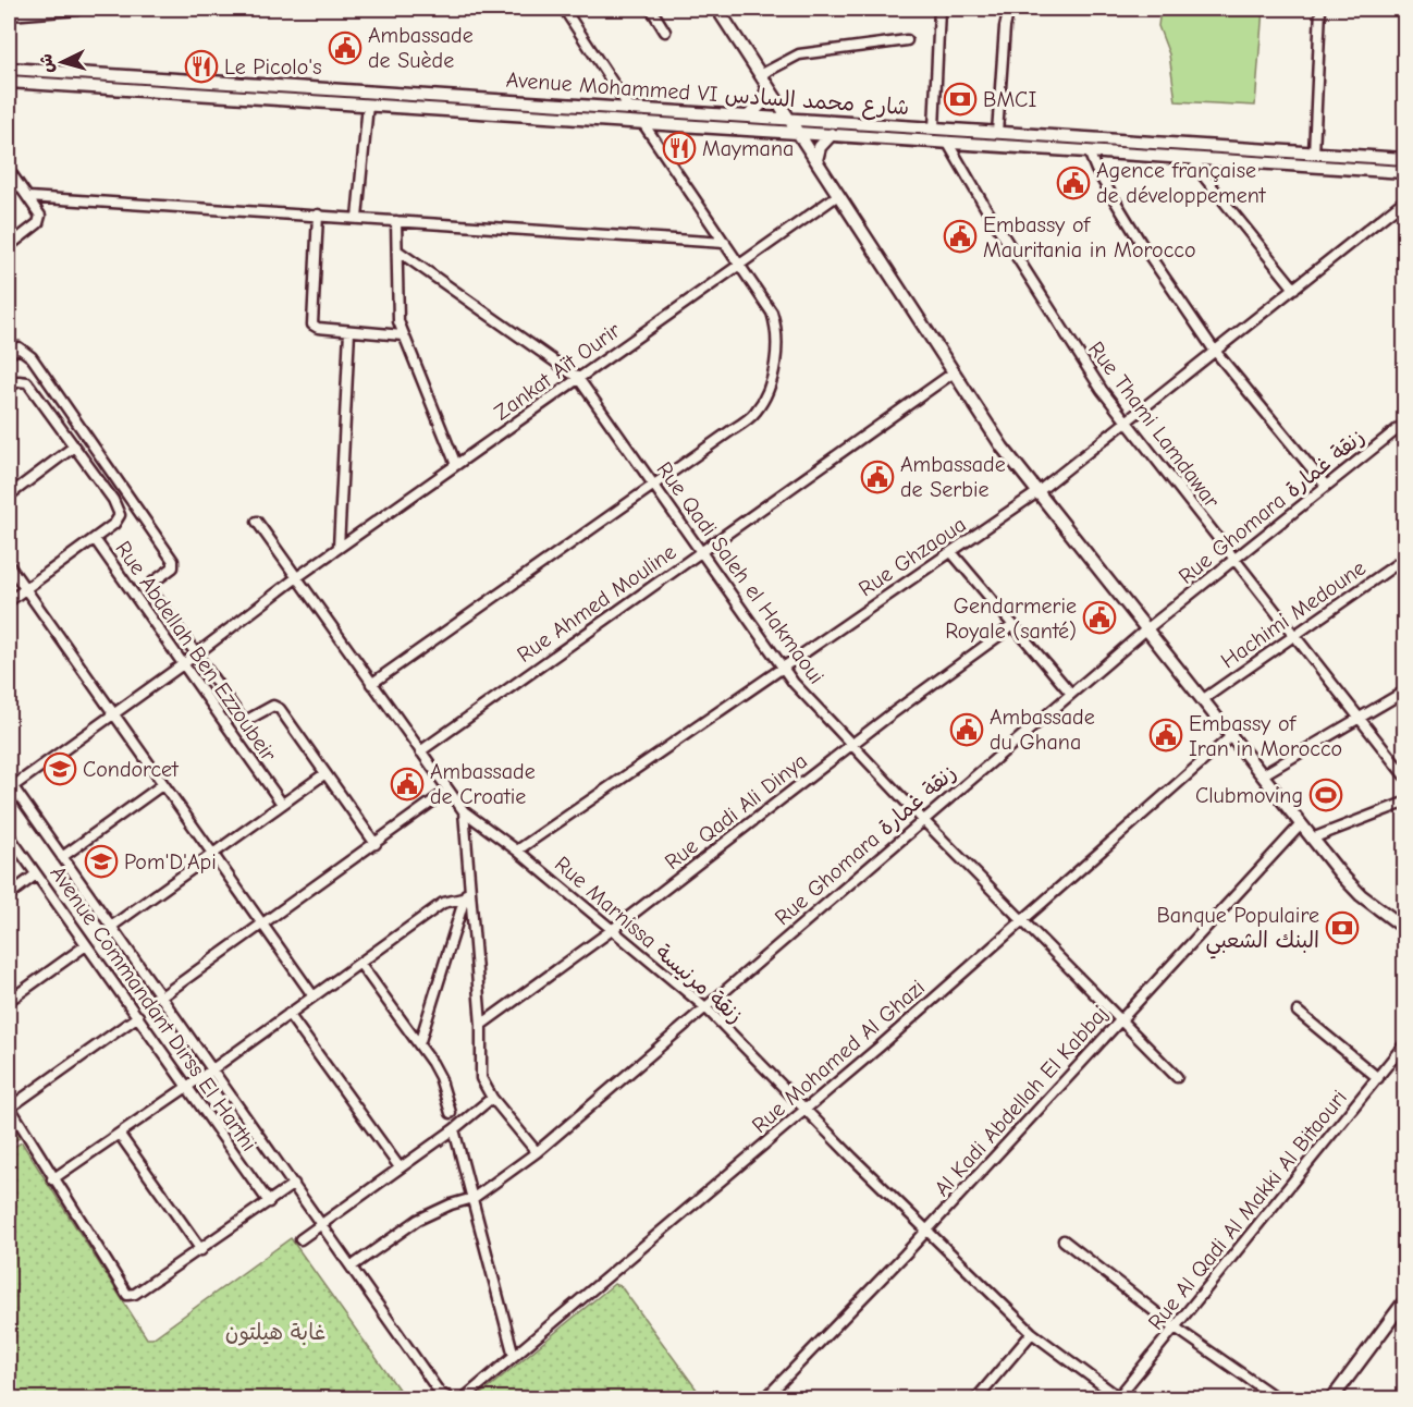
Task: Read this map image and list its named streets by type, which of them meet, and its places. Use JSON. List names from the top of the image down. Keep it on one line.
{"streets":{"main road":["Avenue Mohammed VI شارع محمد السادس"],"street":["Zankat Aït Ourir","Rue Thami Lamdawar","Rue Ghomara زنقة غمارة","Rue Ghzaoua","Rue Qadi Saleh el Hakmaoui","Rue Ahmed Mouline","Hachimi Medoune","Rue Abdellah Ben Ezzoubeir","Rue Qadi Ali Dinya","Rue Marnissa زنقة مرنيسة","Avenue Commandant Dirss El Harthi","Rue Mohamed Al Ghazi","Al Kadi Abdellah El Kabbaj","Rue Al Qadi Al Makki Al Bitaouri"]},"crossings":[["Avenue Mohammed VI شارع محمد السادس","Rue Thami Lamdawar"],["Zankat Aït Ourir","Rue Qadi Saleh el Hakmaoui"],["Zankat Aït Ourir","Rue Abdellah Ben Ezzoubeir"],["Zankat Aït Ourir","Rue Marnissa زنقة مرنيسة"],["Rue Thami Lamdawar","Rue Ghomara زنقة غمارة"],["Rue Thami Lamdawar","Rue Ghzaoua"],["Rue Thami Lamdawar","Hachimi Medoune"],["Rue Ghomara زنقة غمارة","Rue Qadi Saleh el Hakmaoui"],["Rue Ghomara زنقة غمارة","Rue Marnissa زنقة مرنيسة"],["Rue Ghzaoua","Rue Qadi Saleh el Hakmaoui"],["Rue Ghzaoua","Rue Marnissa زنقة مرنيسة"],["Rue Qadi Saleh el Hakmaoui","Rue Ahmed Mouline"],["Rue Qadi Saleh el Hakmaoui","Rue Qadi Ali Dinya"],["Rue Qadi Saleh el Hakmaoui","Rue Mohamed Al Ghazi"],["Rue Qadi Saleh el Hakmaoui","Al Kadi Abdellah El Kabbaj"],["Rue Ahmed Mouline","Rue Marnissa زنقة مرنيسة"],["Rue Qadi Ali Dinya","Rue Marnissa زنقة مرنيسة"],["Rue Marnissa زنقة مرنيسة","Rue Mohamed Al Ghazi"],["Rue Marnissa زنقة مرنيسة","Al Kadi Abdellah El Kabbaj"],["Rue Marnissa زنقة مرنيسة","Rue Al Qadi Al Makki Al Bitaouri"]],"parks":["غابة هيلتون"],"places":{"public building":["Ambassade de Suède","Agence française de développement","Embassy of Mauritania in Morocco","Ambassade de Serbie","Gendarmerie Royale (santé)","Ambassade du Ghana","Embassy of Iran in Morocco","Ambassade de Croatie"],"restaurant":["Le Picolo's","Maymana"],"bank":["BMCI","Banque Populaire البنك الشعبي"],"school or university":["Condorcet","Pom'D'Api"],"sports":["Clubmoving"]},"north":"left"}
